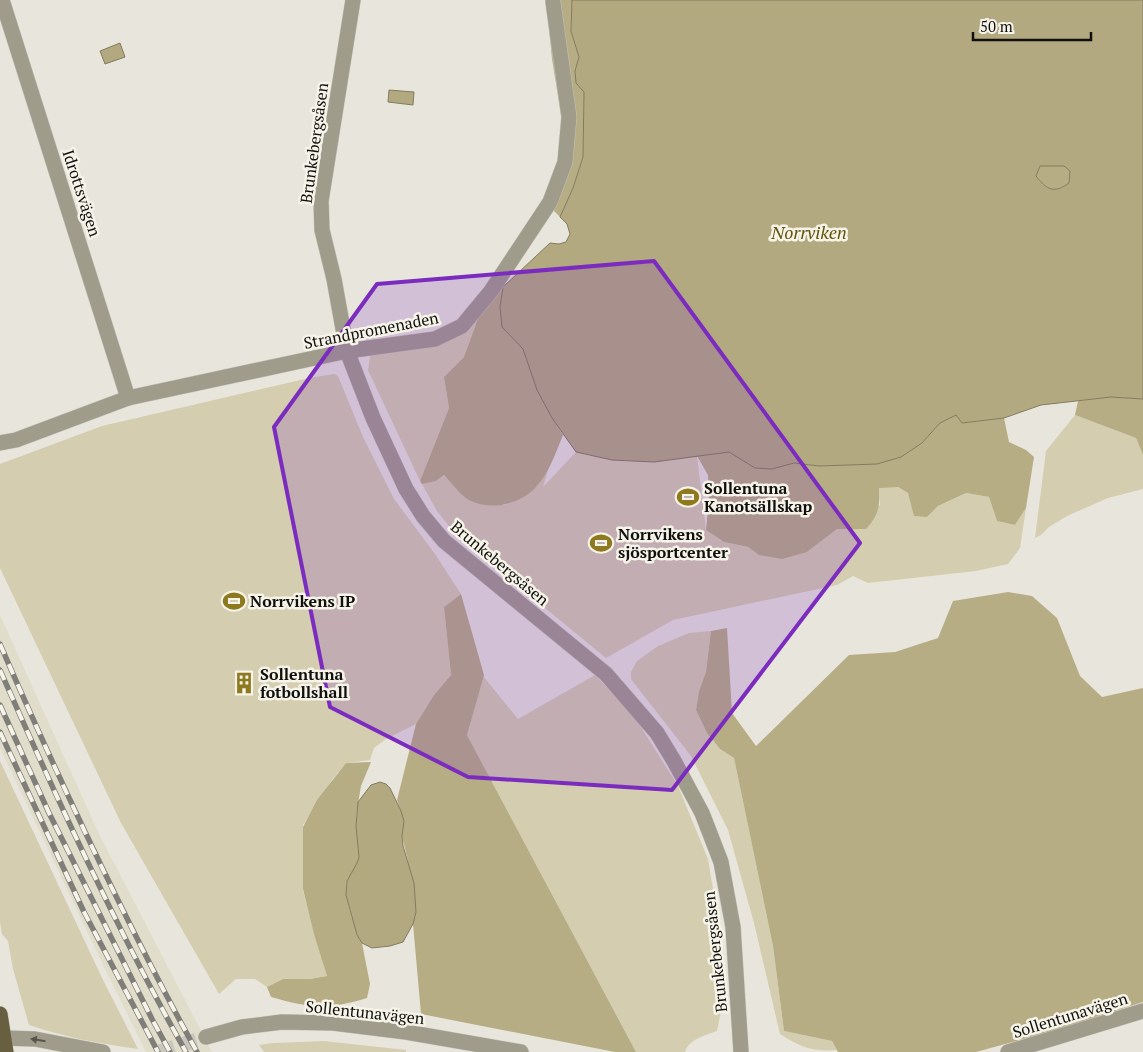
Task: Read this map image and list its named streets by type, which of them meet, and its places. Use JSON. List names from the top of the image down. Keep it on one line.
{"streets":{"street":["Brunkebergsåsen","Idrottsvägen","Strandpromenaden","Sollentunavägen"]},"crossings":[["Brunkebergsåsen","Strandpromenaden"],["Idrottsvägen","Strandpromenaden"]],"water":["Norrviken"],"places":{"sports":["Sollentuna Kanotsällskap","Norrvikens sjösportcenter","Norrvikens IP"],"building":["Sollentuna fotbollshall"]},"scale_bar":"50 m"}
